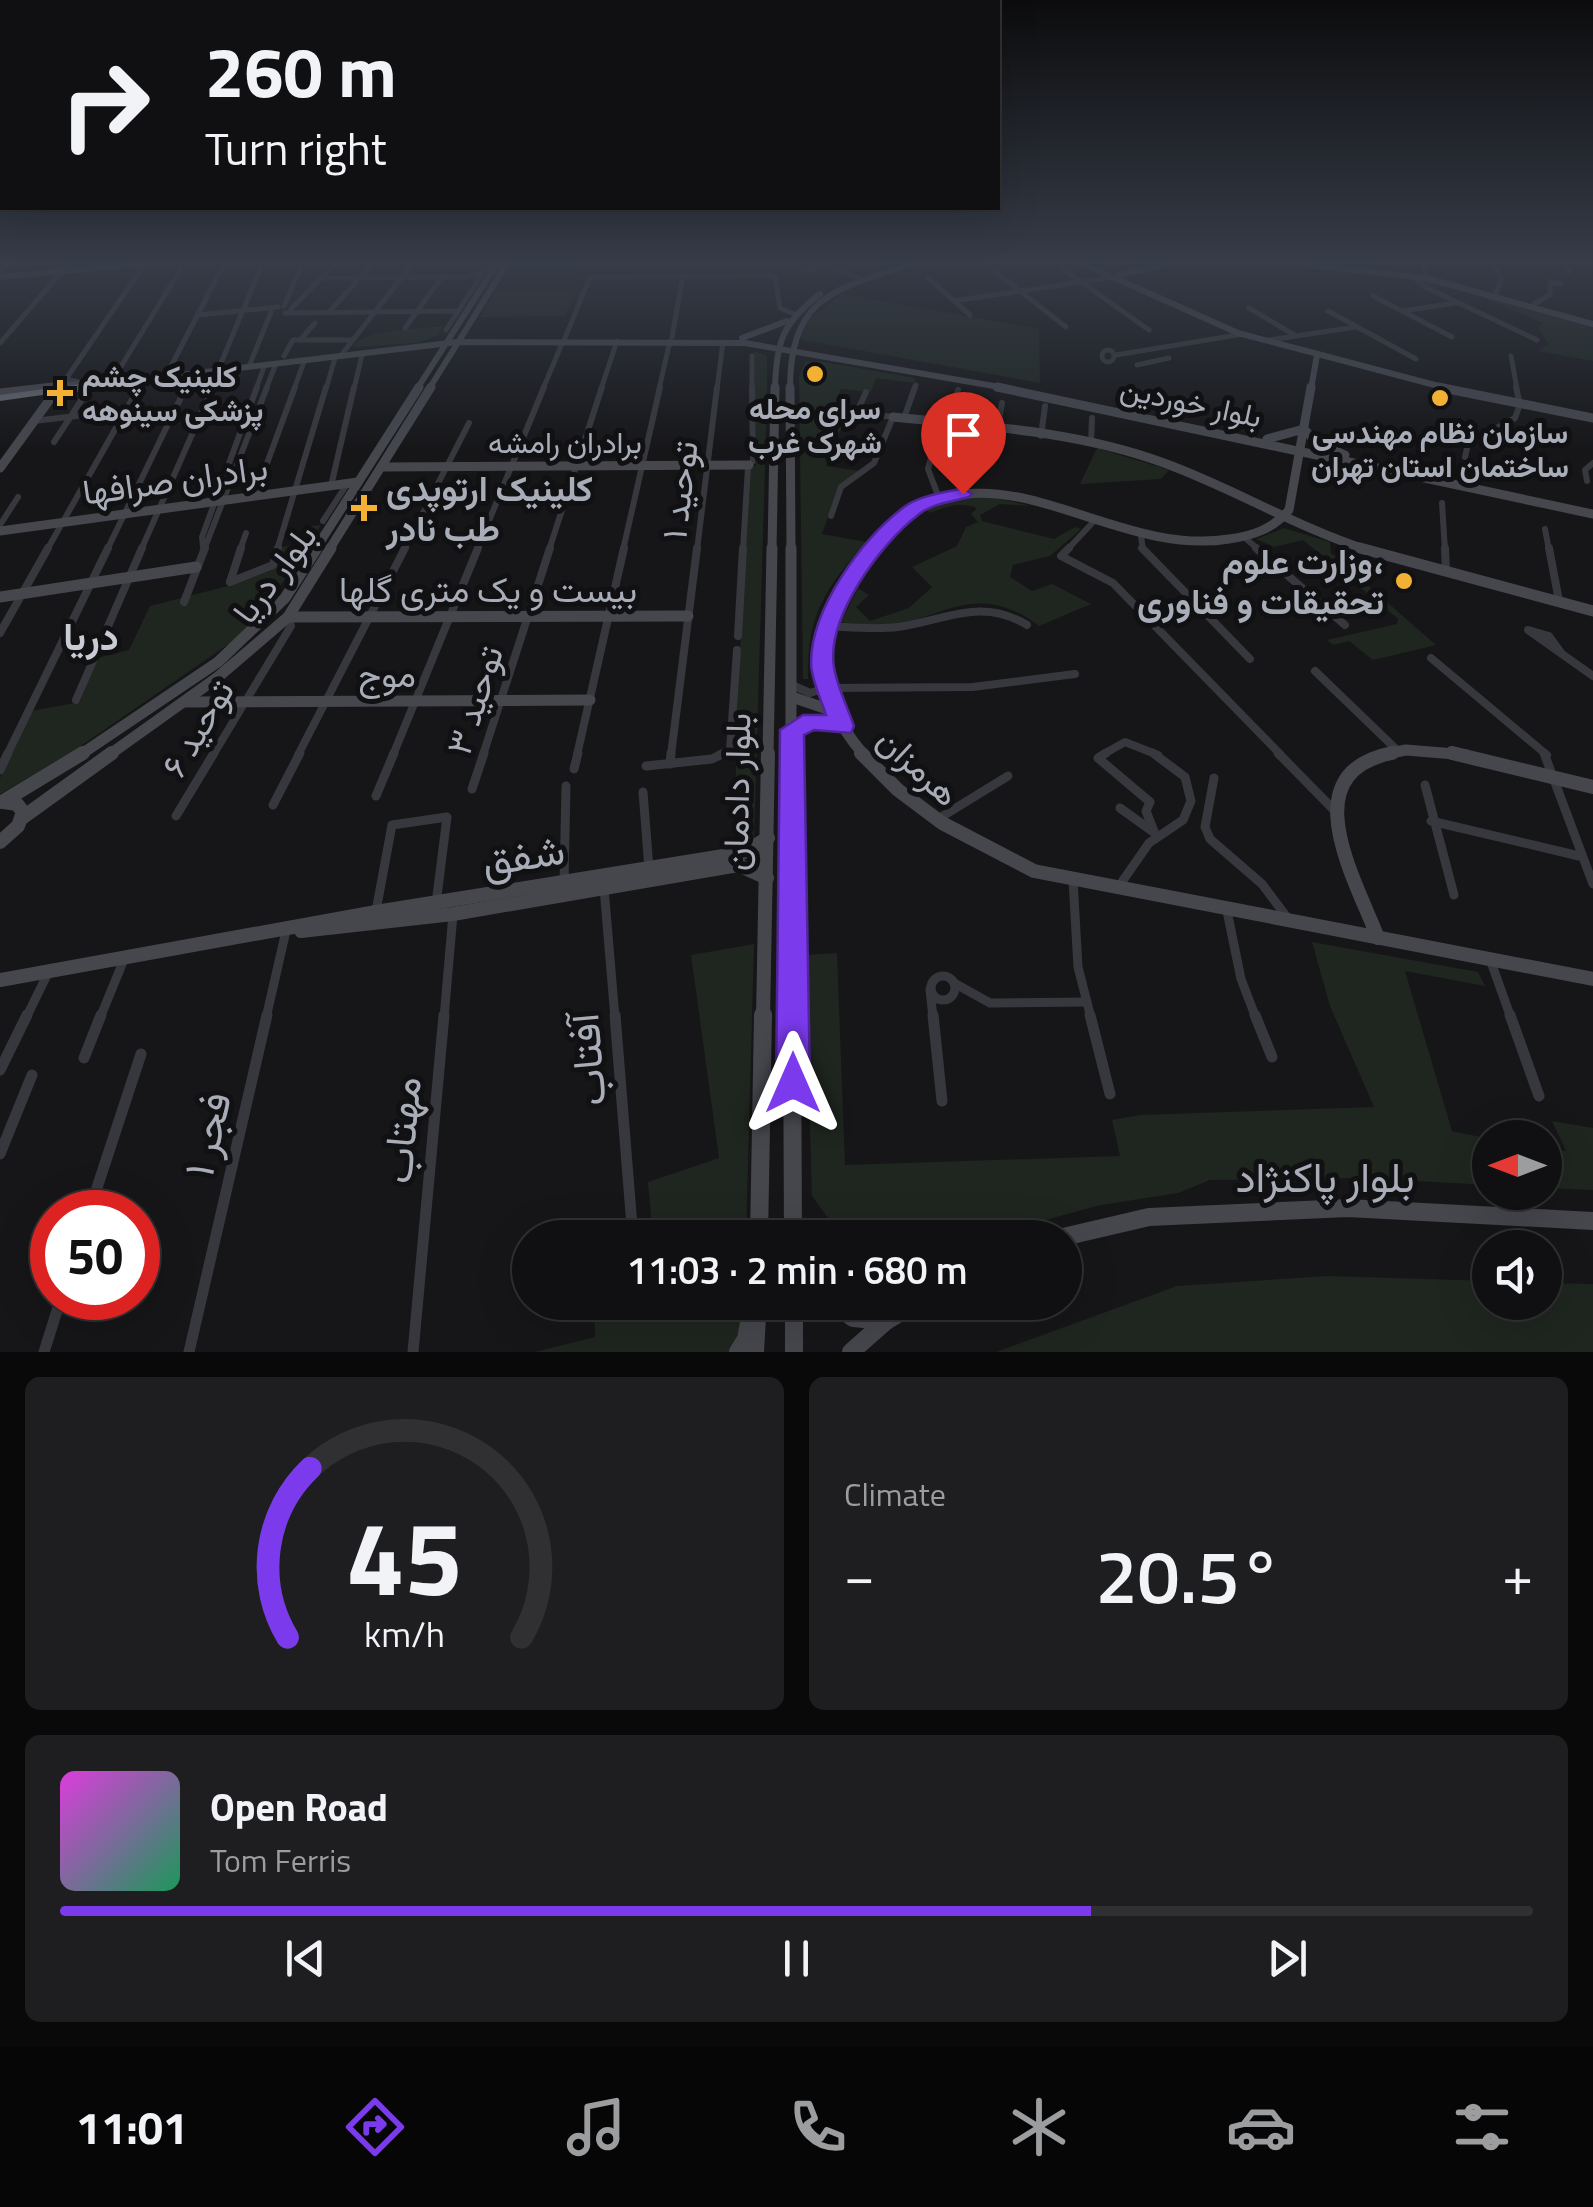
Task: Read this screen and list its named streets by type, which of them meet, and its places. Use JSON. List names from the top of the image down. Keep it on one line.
{"streets":{"main road":["بلوار خوردین","برادران رامشه","برادران صرافها","بلوار دریا","بیست و یک متری گلها","موج","هرمزان","بلوار دادمان","شفق","بلوار پاکنژاد"],"street":["توحید ۱","توحید ۳","توحید ۶","آفتاب","مهتاب","فجر ۱"]},"crossings":[["بلوار خوردین","بلوار دادمان"],["برادران رامشه","توحید ۱"],["برادران رامشه","بلوار دریا"],["برادران رامشه","توحید ۳"],["برادران صرافها","بلوار دریا"],["توحید ۱","بیست و یک متری گلها"],["بلوار دریا","بیست و یک متری گلها"],["بلوار دریا","موج"],["بلوار دریا","توحید ۶"],["بیست و یک متری گلها","توحید ۳"],["بیست و یک متری گلها","توحید ۶"],["موج","توحید ۳"],["موج","توحید ۶"],["بلوار دادمان","شفق"],["شفق","آفتاب"],["شفق","مهتاب"],["شفق","فجر ۱"]],"districts":["دریا"],"places":{"other":["سرای محله شهرک غرب","سازمان نظام مهندسی ساختمان استان تهران","وزارت علوم، تحقیقات و فناوری"],"health":["کلینیک چشم پزشکی سینوهه","کلینیک ارتوپدی طب نادر"]},"north":"left","page":{"turn":["260 m","Turn right"],"limit":"50","trip":"11:03 · 2 min · 680 m","tile":"Climate","heat":["−","20.5°","+"],"song":["Open Road","Tom Ferris"],"tabs":"11:01","gauge":["45","km/h"]}}
